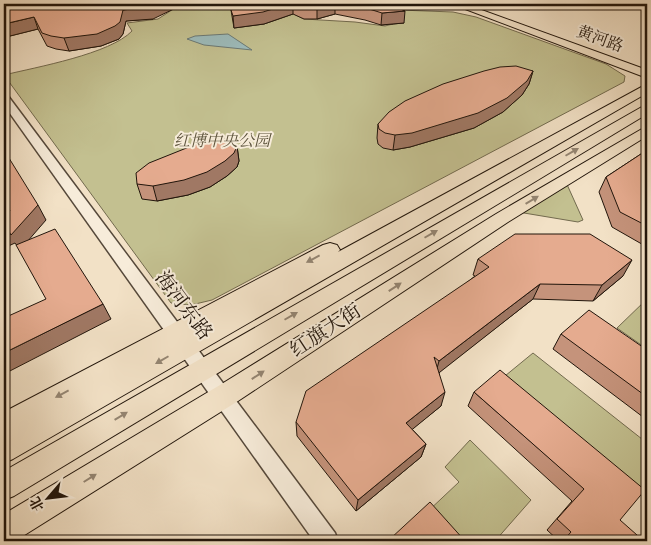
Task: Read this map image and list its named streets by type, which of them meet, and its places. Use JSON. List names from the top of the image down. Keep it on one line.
{"streets":{"main road":["黄河路","红旗大街"],"street":["海河东路"]},"crossings":[["海河东路","红旗大街"]],"parks":["红博中央公园"],"north":"bottom left"}
